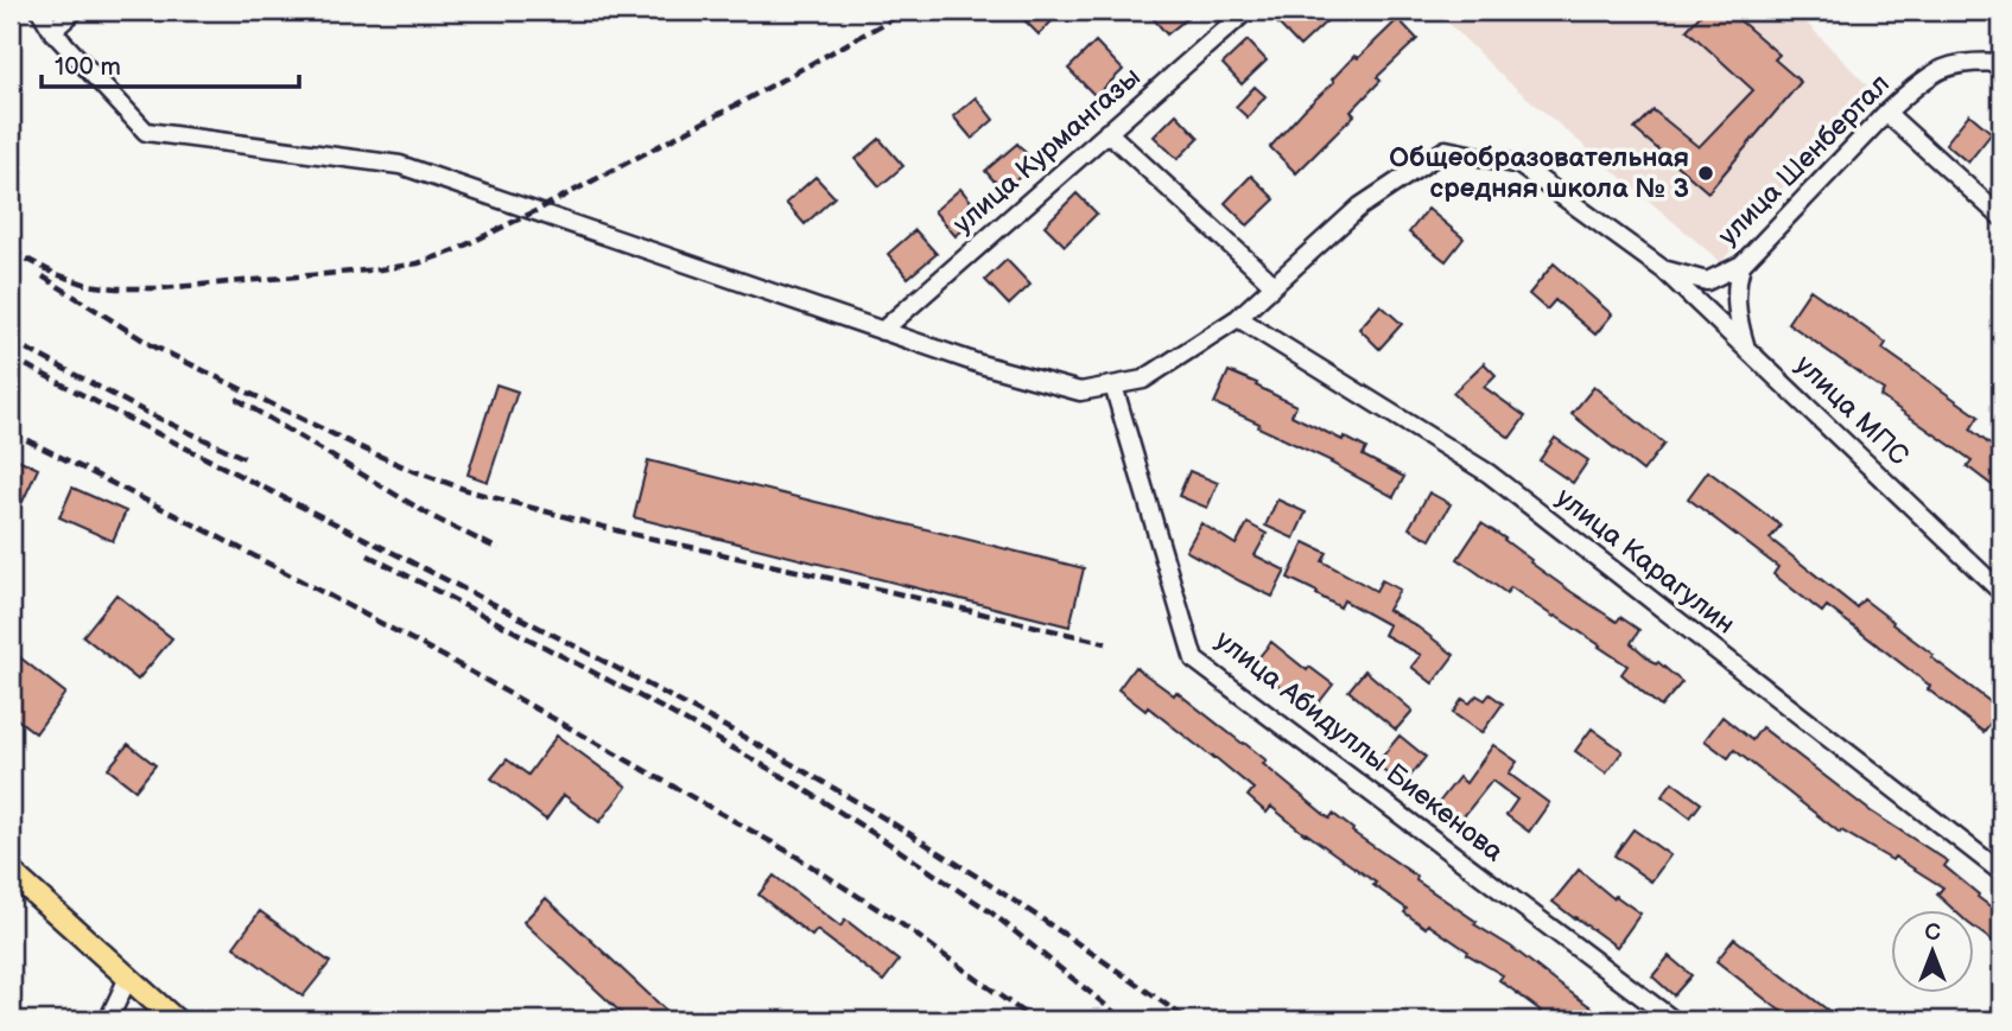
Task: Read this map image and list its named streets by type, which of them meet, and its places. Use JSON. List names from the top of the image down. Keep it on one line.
{"streets":{"street":["улица Курмангазы","улица Шенбертал","улица МПС","улица Карагулин","улица Абидуллы Биекенова"]},"crossings":[["улица Курмангазы","улица Шенбертал"],["улица Шенбертал","улица МПС"],["улица Шенбертал","улица Карагулин"],["улица Шенбертал","улица Абидуллы Биекенова"]],"places":["Общеобразовательная средняя школа № 3"],"scale_bar":"100 m","north":"top"}
